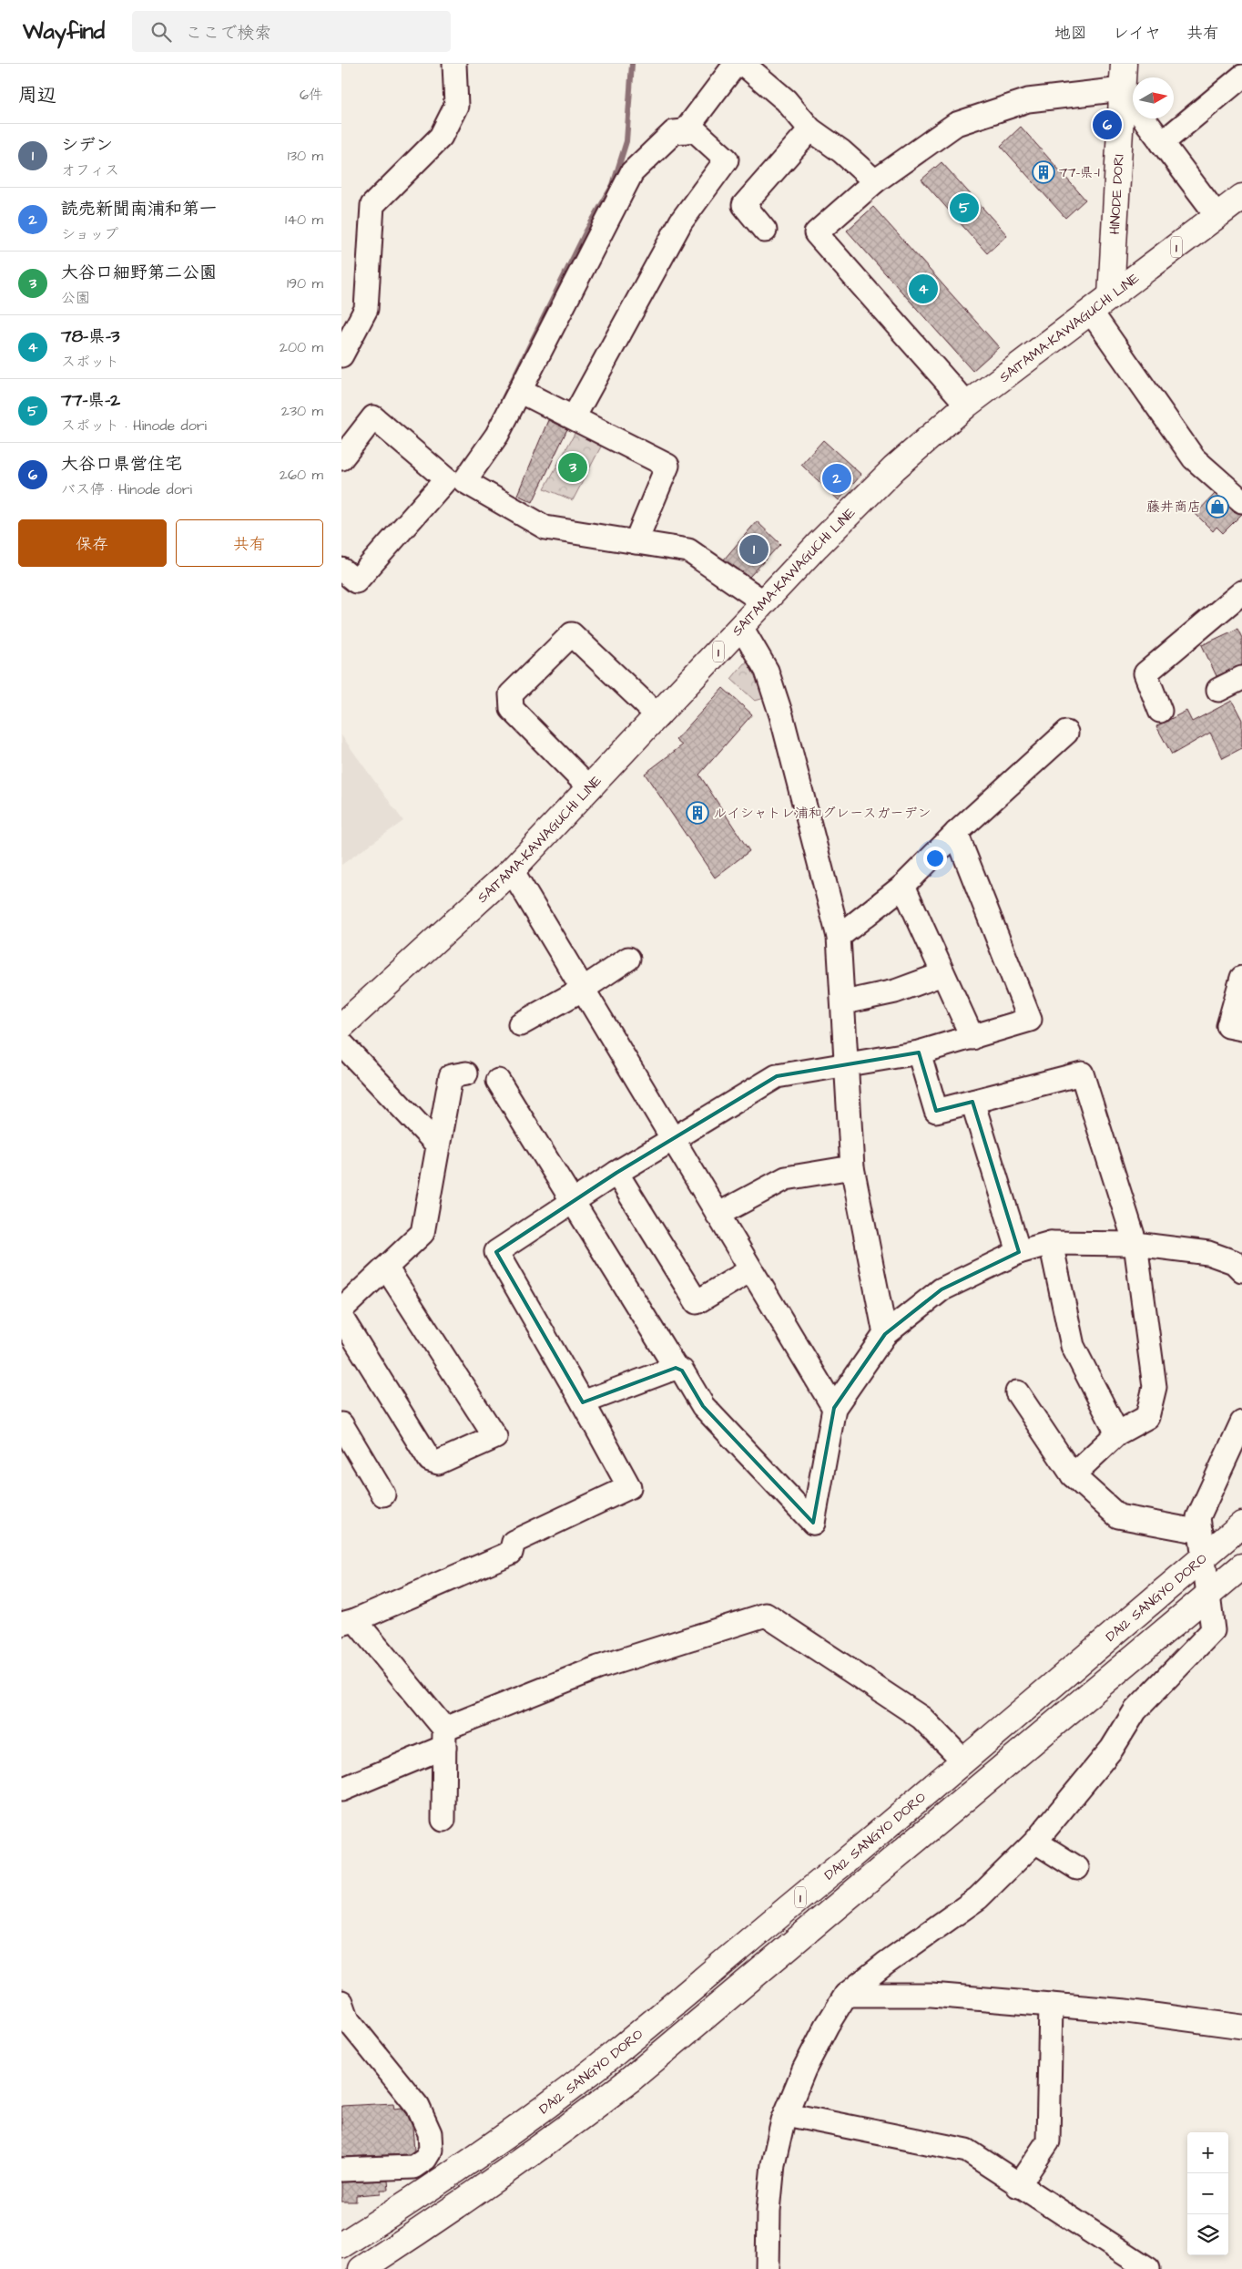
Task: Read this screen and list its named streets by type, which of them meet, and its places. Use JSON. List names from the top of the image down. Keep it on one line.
{"streets":{"main road":["HINODE DORI","1","SAITAMA-KAWAGUCHI LINE","DAI2 SANGYO DORO"]},"crossings":[["HINODE DORI","SAITAMA-KAWAGUCHI LINE"]],"places":{"building":["77-県-1","ルイシャトレ浦和グレースガーデン"],"shop":["藤井商店"]},"north":"right","page":{"header":"Wayfind","search":"ここで検索","nav":["地図","レイヤ","共有"],"heading":["周辺","6件"],"pins":["6","5","4","3","2","1"],"list":[{"mark":"1","name":"シデン","note":"オフィス","value":"130 m"},{"mark":"2","name":"読売新聞南浦和第一","note":"ショップ","value":"140 m"},{"mark":"3","name":"大谷口細野第二公園","note":"公園","value":"190 m"},{"mark":"4","name":"78-県-3","note":"スポット","value":"200 m"},{"mark":"5","name":"77-県-2","note":"スポット · Hinode dori","value":"230 m"},{"mark":"6","name":"大谷口県営住宅","note":"バス停 · Hinode dori","value":"260 m"}],"buttons":["保存","共有"],"map_buttons":["+","−"]}}
